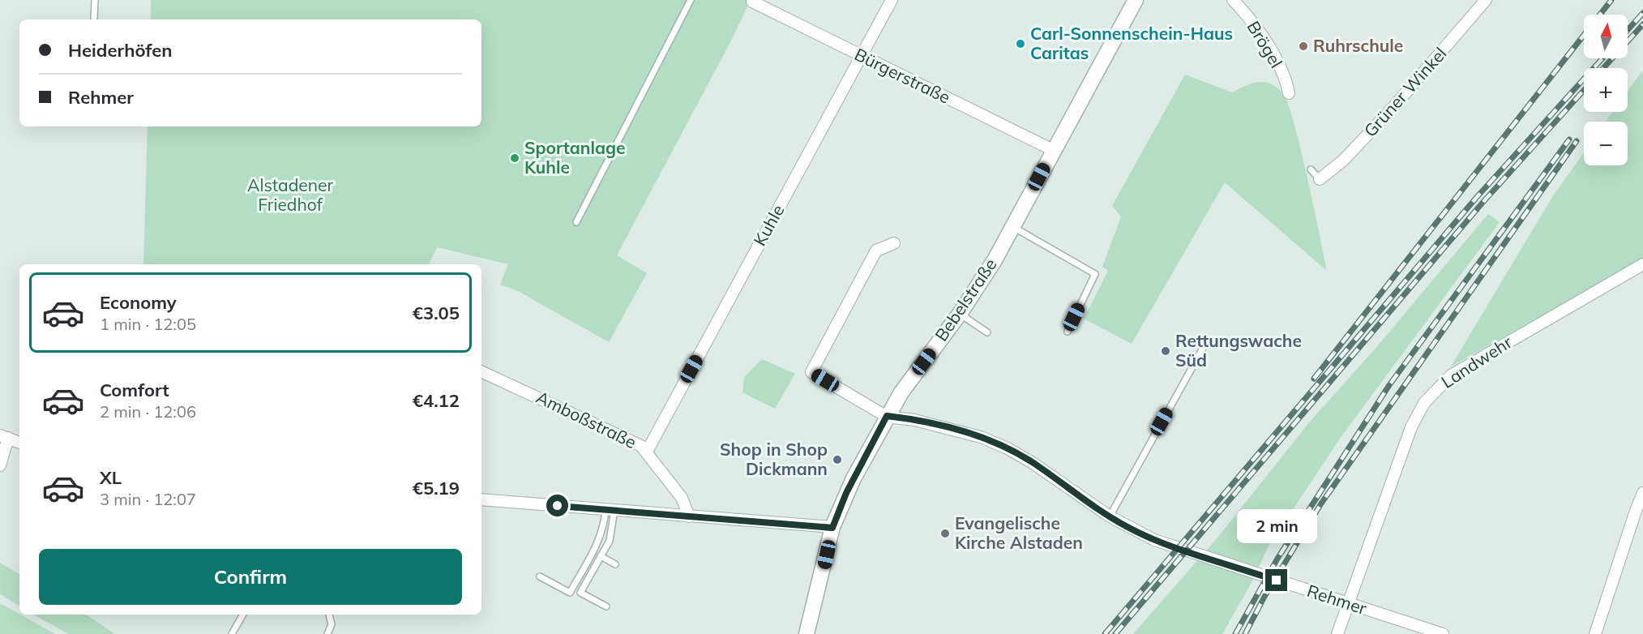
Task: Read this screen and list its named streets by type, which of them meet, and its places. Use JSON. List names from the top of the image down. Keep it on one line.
{"streets":{"street":["Brögel","Bürgerstraße","Grüner Winkel","Kuhle","Bebelstraße","Landwehr","Amboßstraße","Rehmer"]},"crossings":[["Bürgerstraße","Kuhle"],["Bürgerstraße","Bebelstraße"],["Kuhle","Amboßstraße"],["Bebelstraße","Rehmer"],["Landwehr","Rehmer"]],"parks":["Alstadener Friedhof"],"places":["Carl-Sonnenschein-Haus Caritas","Ruhrschule","Sportanlage Kuhle","Rettungswache Süd","Shop in Shop Dickmann","Evangelische Kirche Alstaden"],"north":"top","page":{"map_buttons":["+","−"],"banner":["Heiderhöfen","Rehmer"],"list":[{"name":"Economy","note":"1 min · 12:05","value":"€3.05"},{"name":"Comfort","note":"2 min · 12:06","value":"€4.12"},{"name":"XL","note":"3 min · 12:07","value":"€5.19"}],"bubble":"2 min","buttons":"Confirm"}}
